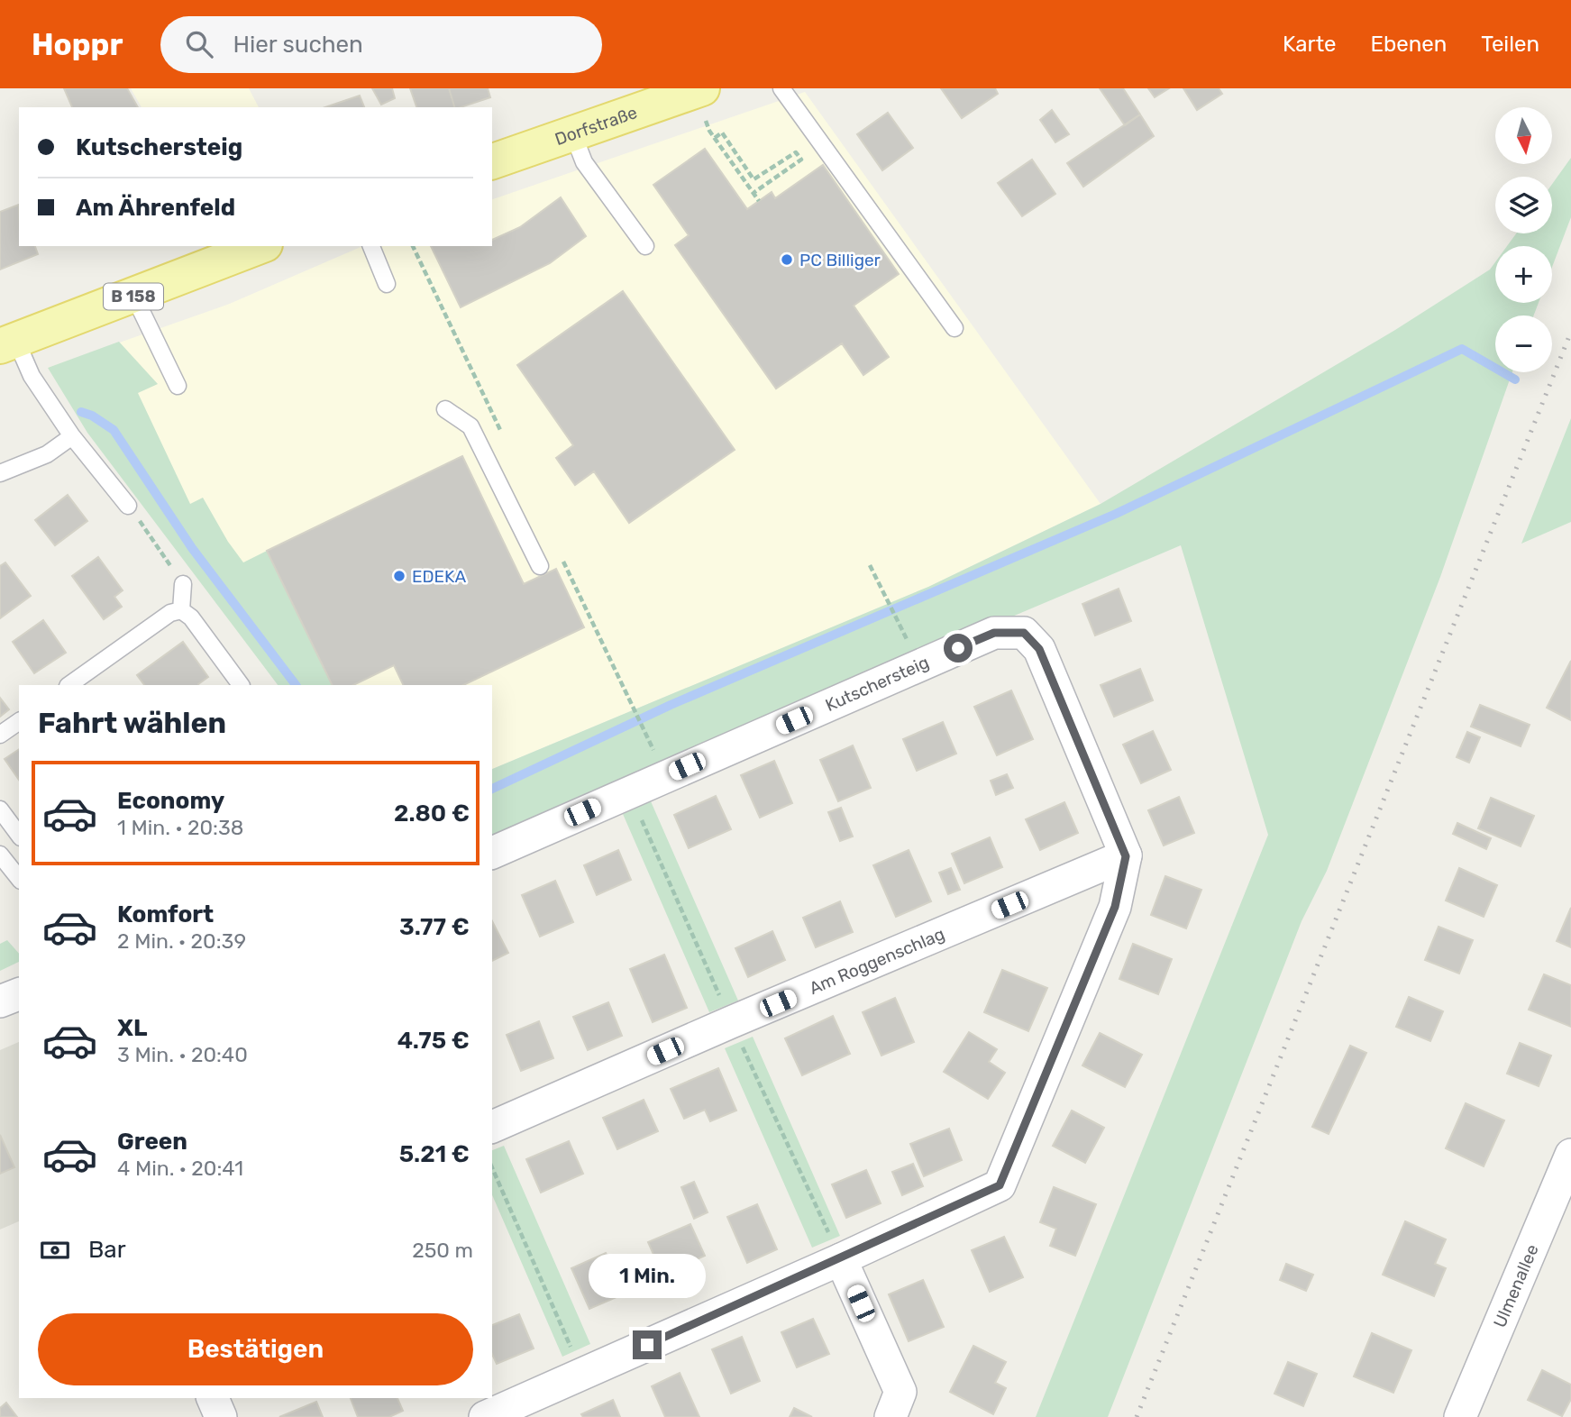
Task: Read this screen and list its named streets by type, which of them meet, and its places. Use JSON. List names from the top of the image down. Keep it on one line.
{"streets":{"main road":["Dorfstraße","B 158"],"street":["Kutschersteig","Am Roggenschlag","Ulmenallee"]},"crossings":[["Kutschersteig","Am Roggenschlag"]],"places":["PC Billiger","EDEKA"],"north":"bottom","page":{"header":"Hoppr","search":"Hier suchen","nav":["Karte","Ebenen","Teilen"],"map_buttons":["+","−"],"banner":["Kutschersteig","Am Ährenfeld"],"heading":"Fahrt wählen","list":[{"name":"Economy","note":"1 Min. · 20:38","value":"2.80 €"},{"name":"Komfort","note":"2 Min. · 20:39","value":"3.77 €"},{"name":"XL","note":"3 Min. · 20:40","value":"4.75 €"},{"name":"Green","note":"4 Min. · 20:41","value":"5.21 €"}],"pay":["Bar","250 m"],"bubble":"1 Min.","buttons":"Bestätigen"}}
